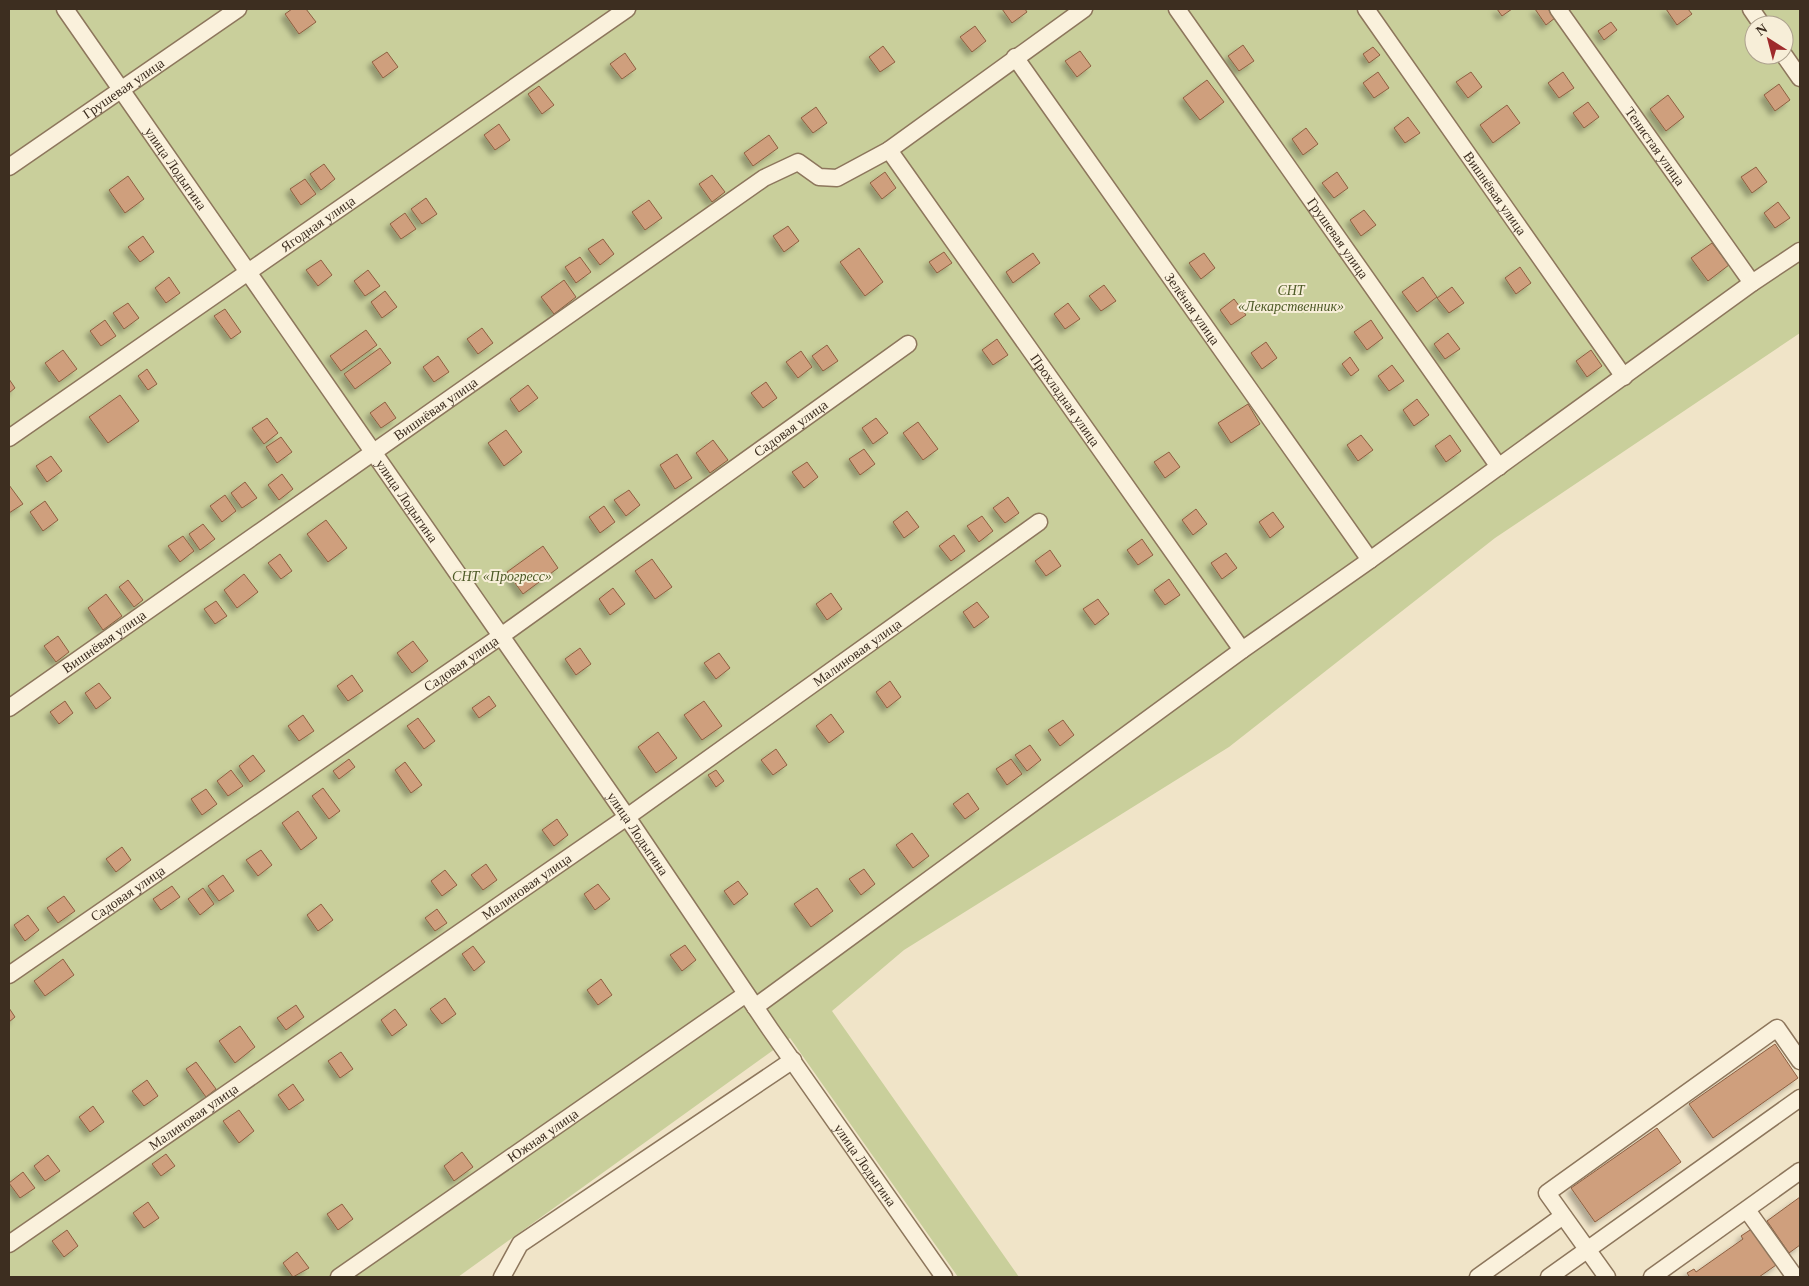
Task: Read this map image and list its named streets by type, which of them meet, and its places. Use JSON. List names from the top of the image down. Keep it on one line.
{"streets":{"street":["Грушевая улица","Тенистая улица","улица Лодыгина","Вишнёвая улица","Ягодная улица","Зелёная улица","Прохладная улица","Садовая улица","Малиновая улица","Южная улица"]},"crossings":[["Грушевая улица","улица Лодыгина"],["Грушевая улица","Южная улица"],["Тенистая улица","Южная улица"],["улица Лодыгина","Вишнёвая улица"],["улица Лодыгина","Ягодная улица"],["улица Лодыгина","Садовая улица"],["улица Лодыгина","Малиновая улица"],["улица Лодыгина","Южная улица"],["Вишнёвая улица","Прохладная улица"],["Вишнёвая улица","Южная улица"],["Зелёная улица","Южная улица"],["Прохладная улица","Южная улица"]],"parks":["СНТ «Лекарственник»","СНТ «Прогресс»"],"north":"top left"}
